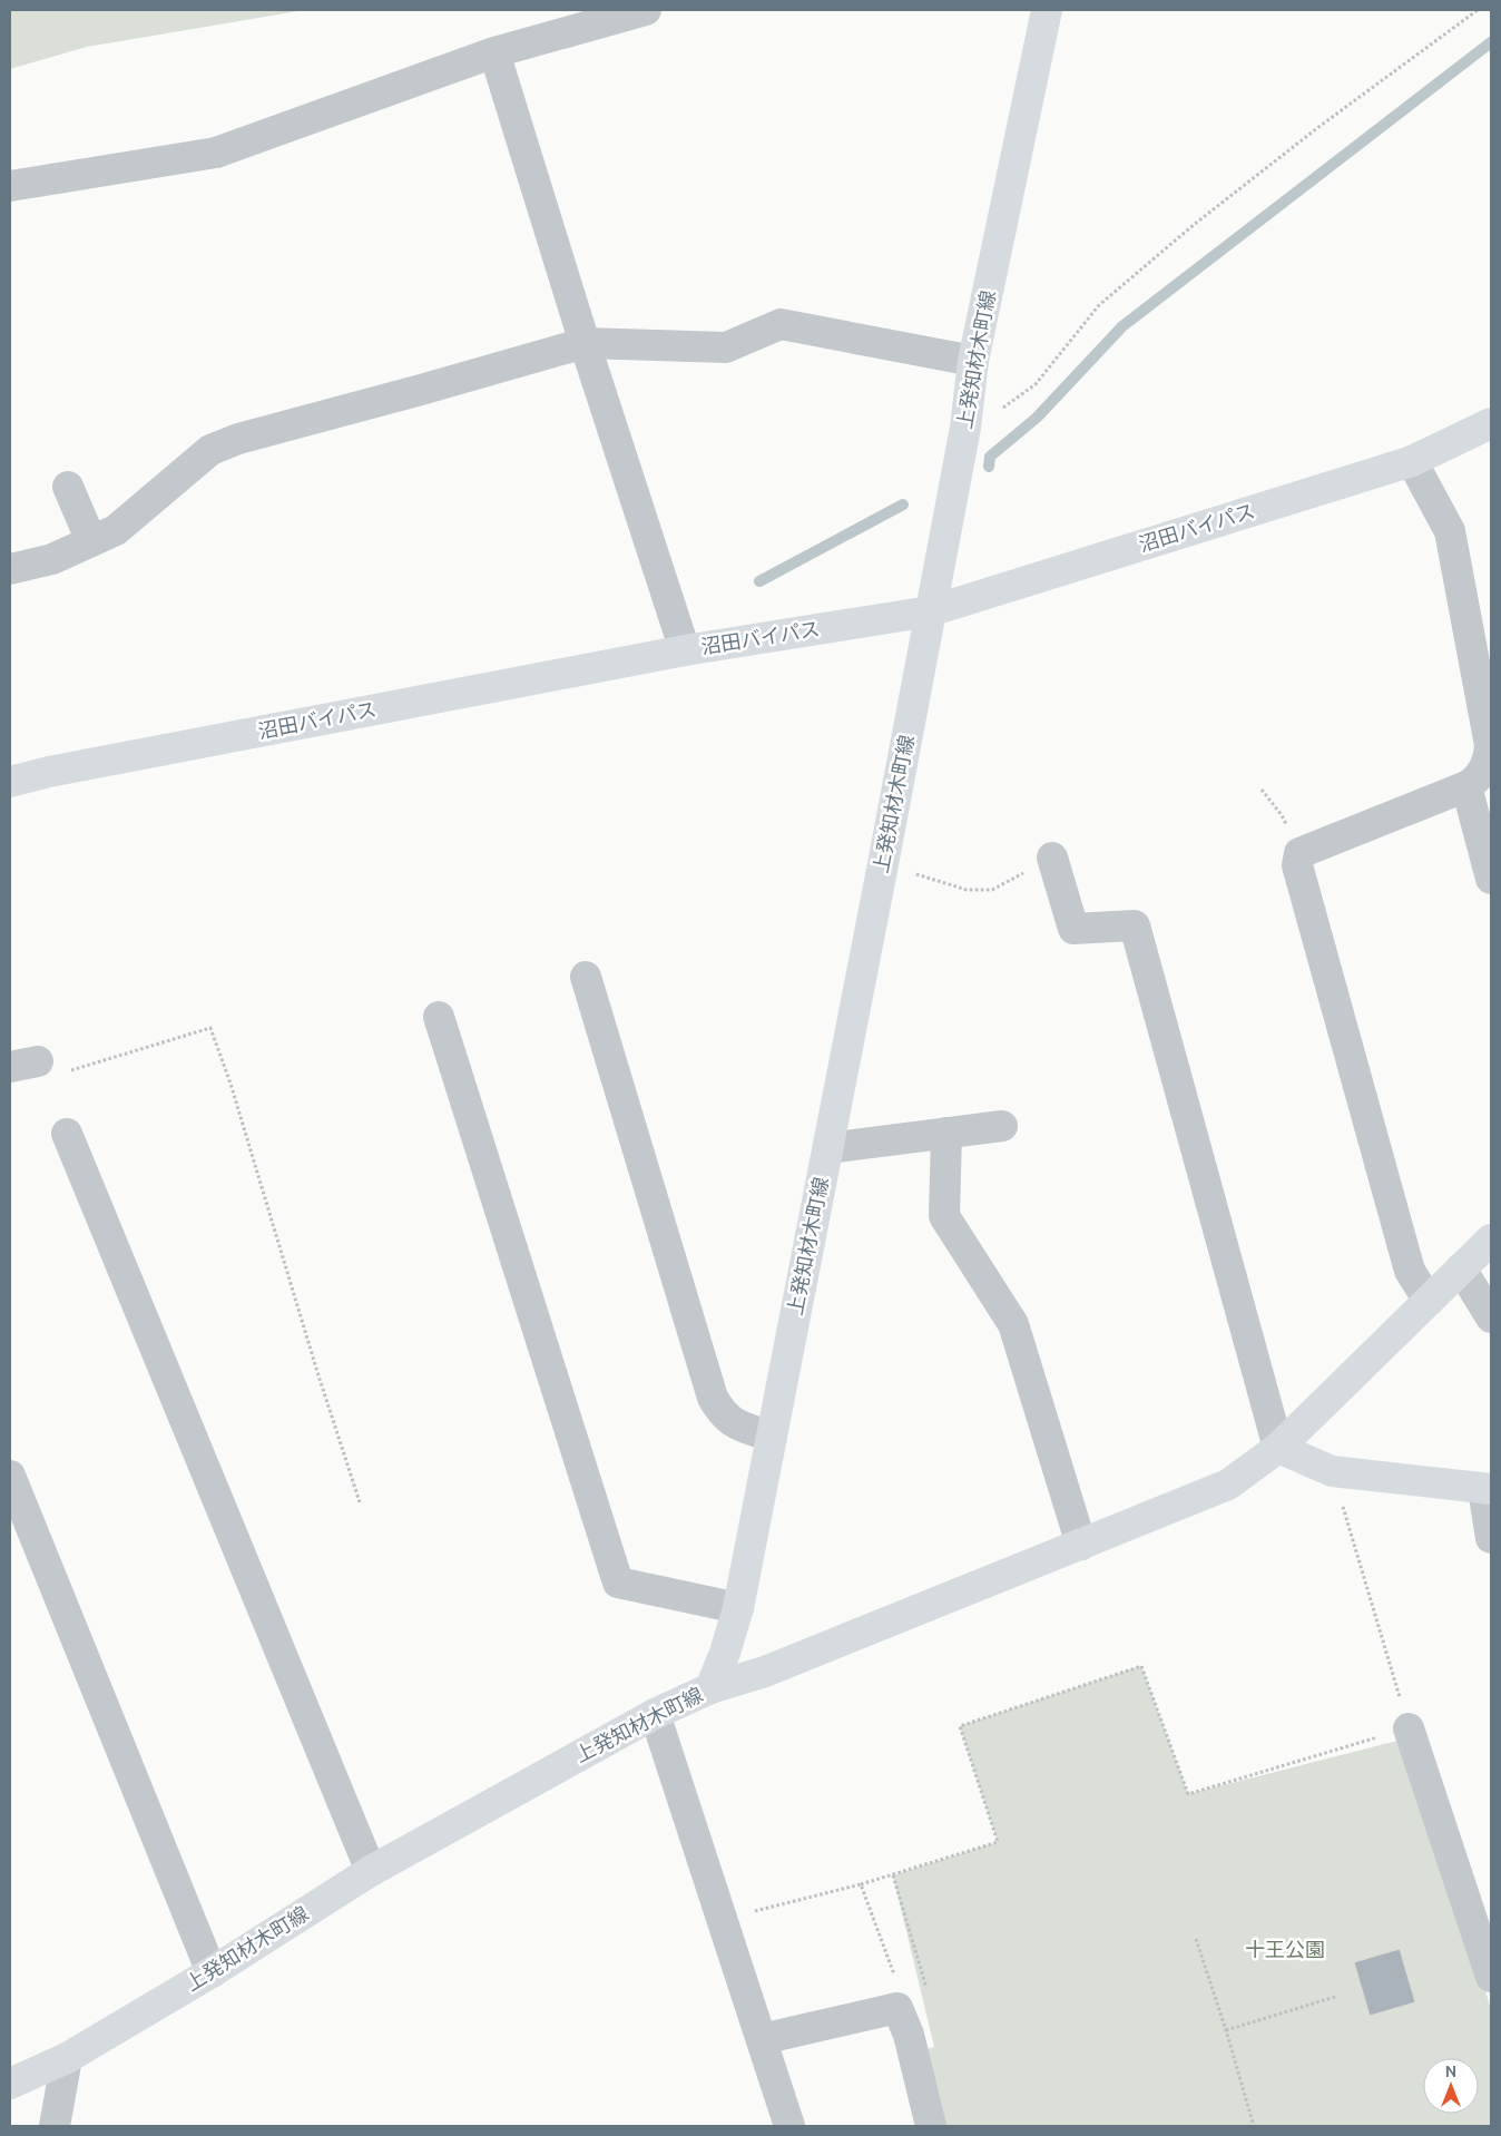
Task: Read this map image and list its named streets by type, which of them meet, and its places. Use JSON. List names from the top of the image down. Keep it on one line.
{"streets":{"street":["上発知材木町線","沼田バイパス"]},"crossings":[["上発知材木町線","沼田バイパス"]],"parks":["十王公園"],"north":"top"}
